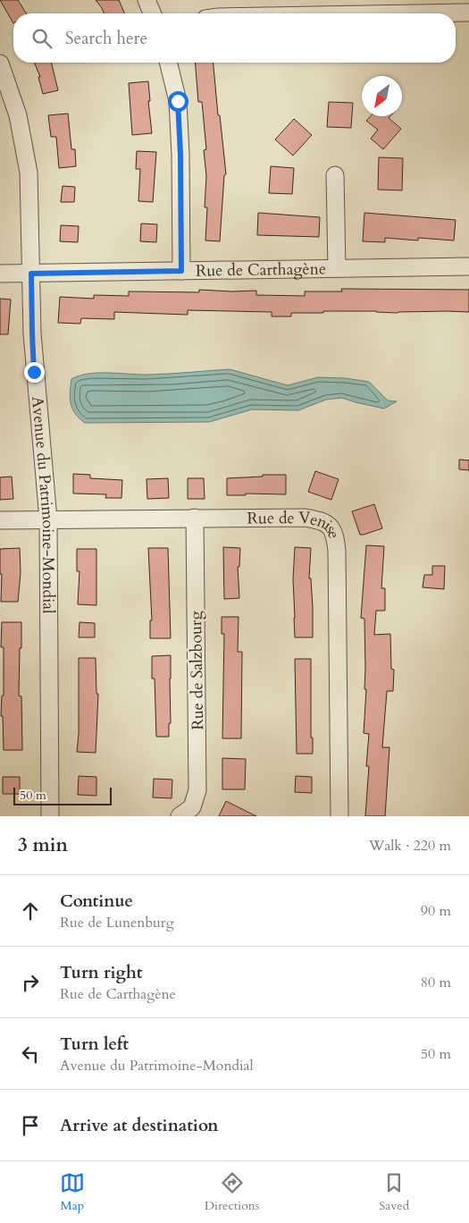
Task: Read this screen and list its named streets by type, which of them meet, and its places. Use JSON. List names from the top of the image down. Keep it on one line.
{"streets":{"street":["Rue de Carthagène","Avenue du Patrimoine-Mondial","Rue de Venise","Rue de Salzbourg"]},"crossings":[["Rue de Carthagène","Avenue du Patrimoine-Mondial"],["Avenue du Patrimoine-Mondial","Rue de Venise"],["Rue de Venise","Rue de Salzbourg"]],"scale_bar":"50 m","north":"bottom left","page":{"search":"Search here","scale":"50 m","heading":["3 min","Walk · 220 m"],"list":[["Continue","Rue de Lunenburg","90 m"],["Turn right","Rue de Carthagène","80 m"],["Turn left","Avenue du Patrimoine-Mondial","50 m"],"Arrive at destination"],"nav":["Map","Directions","Saved"]}}
